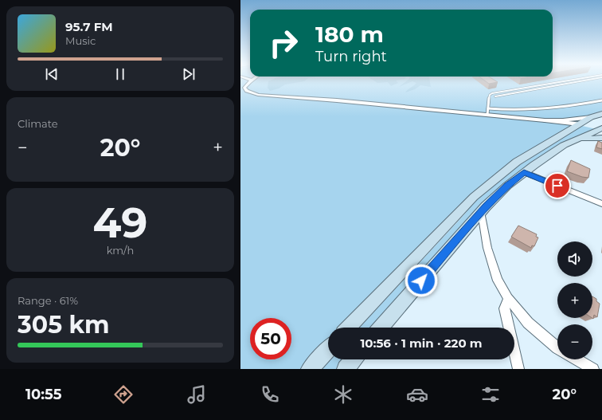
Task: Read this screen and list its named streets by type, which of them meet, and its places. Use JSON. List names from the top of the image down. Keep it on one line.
{"page":{"turn":["180 m","Turn right"],"song":["95.7 FM","Music"],"tile":["Climate",["49","km/h"],["Range · 61%","305 km"]],"heat":["−","20°","+"],"map_buttons":["+","−"],"limit":"50","trip":"10:56 · 1 min · 220 m","tabs":["10:55","20°"]}}
